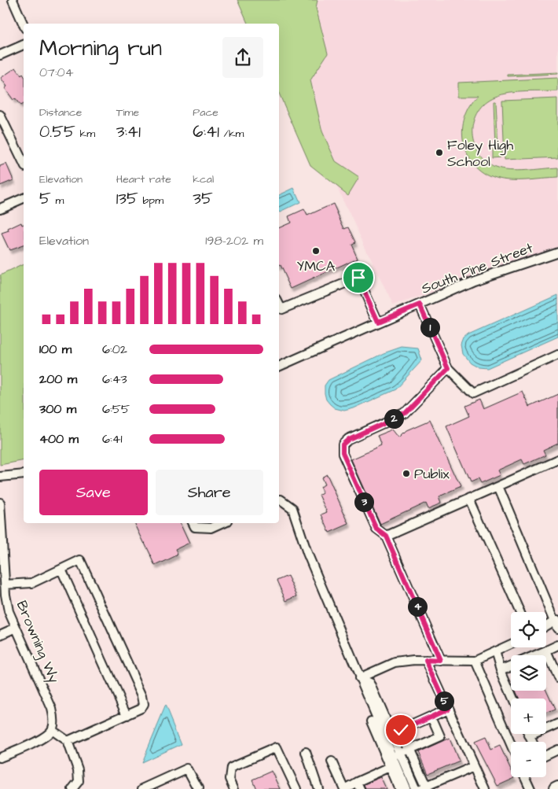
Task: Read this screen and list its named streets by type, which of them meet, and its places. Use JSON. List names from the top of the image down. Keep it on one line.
{"streets":{"street":["South Pine Street","Browning Wy"]},"places":["Foley High School","YMCA","Publix"],"page":{"heading":["Morning run","07:04"],"stats":[["Distance","0.55 km"],["Time","3:41"],["Pace","6:41 /km"],["Elevation","5 m"],["Heart rate","135 bpm"],["kcal","35"]],"chart":["Elevation","198–202 m"],"pins":["1","2","3","4","5"],"list":[{"name":"100 m","note":"6:02"},{"name":"200 m","note":"6:43"},{"name":"300 m","note":"6:55"},{"name":"400 m","note":"6:41"}],"buttons":["Save","Share"],"map_buttons":["+","−"]}}
